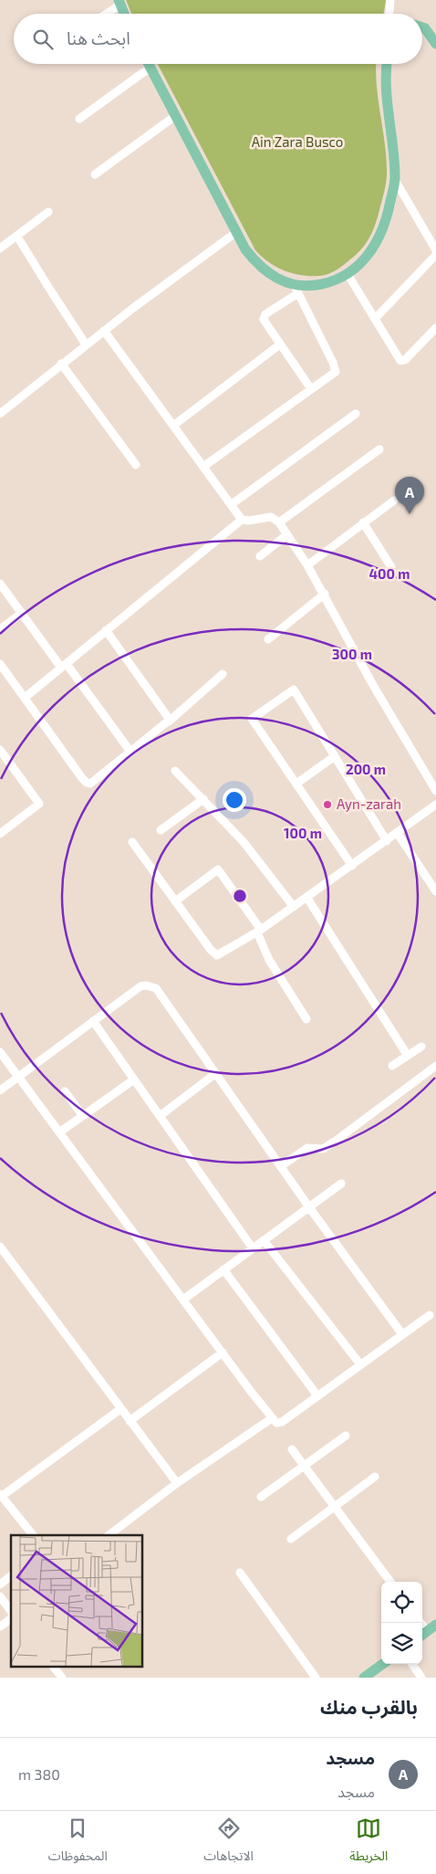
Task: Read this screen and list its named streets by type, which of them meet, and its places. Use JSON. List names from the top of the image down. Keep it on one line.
{"parks":["Ain Zara Busco"],"places":["Ayn-zarah"],"page":{"search":"ابحث هنا","pins":"A","heading":"بالقرب منك","list":[{"mark":"A","name":"مسجد","note":"مسجد","value":"380 m"}],"nav":["الخريطة","الاتجاهات","المحفوظات"]},"rings":["400 m","300 m","200 m","100 m"]}
